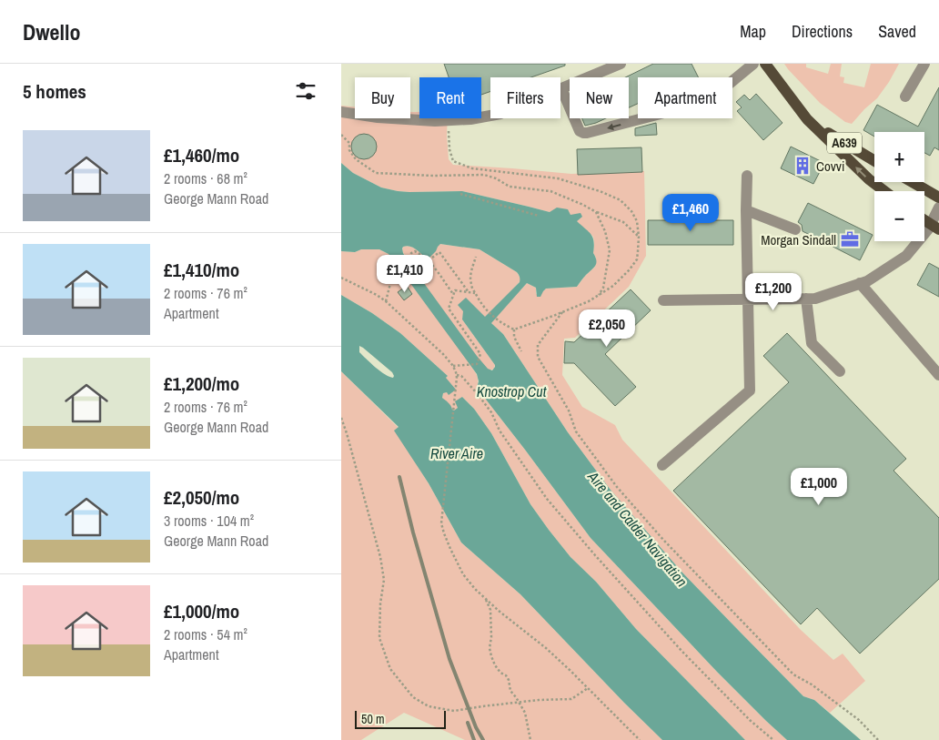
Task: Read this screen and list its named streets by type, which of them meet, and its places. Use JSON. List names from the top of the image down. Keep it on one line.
{"streets":{"main road":["A639"]},"water":["Knostrop Cut","River Aire","Aire and Calder Navigation"],"places":{"building":["Covvi"],"office":["Morgan Sindall"]},"scale_bar":"50 m","page":{"header":"Dwello","nav":["Map","Directions","Saved"],"heading":"5 homes","chip":["Buy","Rent","Filters","New","Apartment"],"list":[{"name":"£1,460/mo","note":"2 rooms · 68 m² · George Mann Road"},{"name":"£1,410/mo","note":"2 rooms · 76 m² · Apartment"},{"name":"£1,200/mo","note":"2 rooms · 76 m² · George Mann Road"},{"name":"£2,050/mo","note":"3 rooms · 104 m² · George Mann Road"},{"name":"£1,000/mo","note":"2 rooms · 54 m² · Apartment"}],"map_buttons":["+","−"],"price":["£1,460","£1,410","£1,200","£2,050","£1,000"],"scale":"50 m"}}
